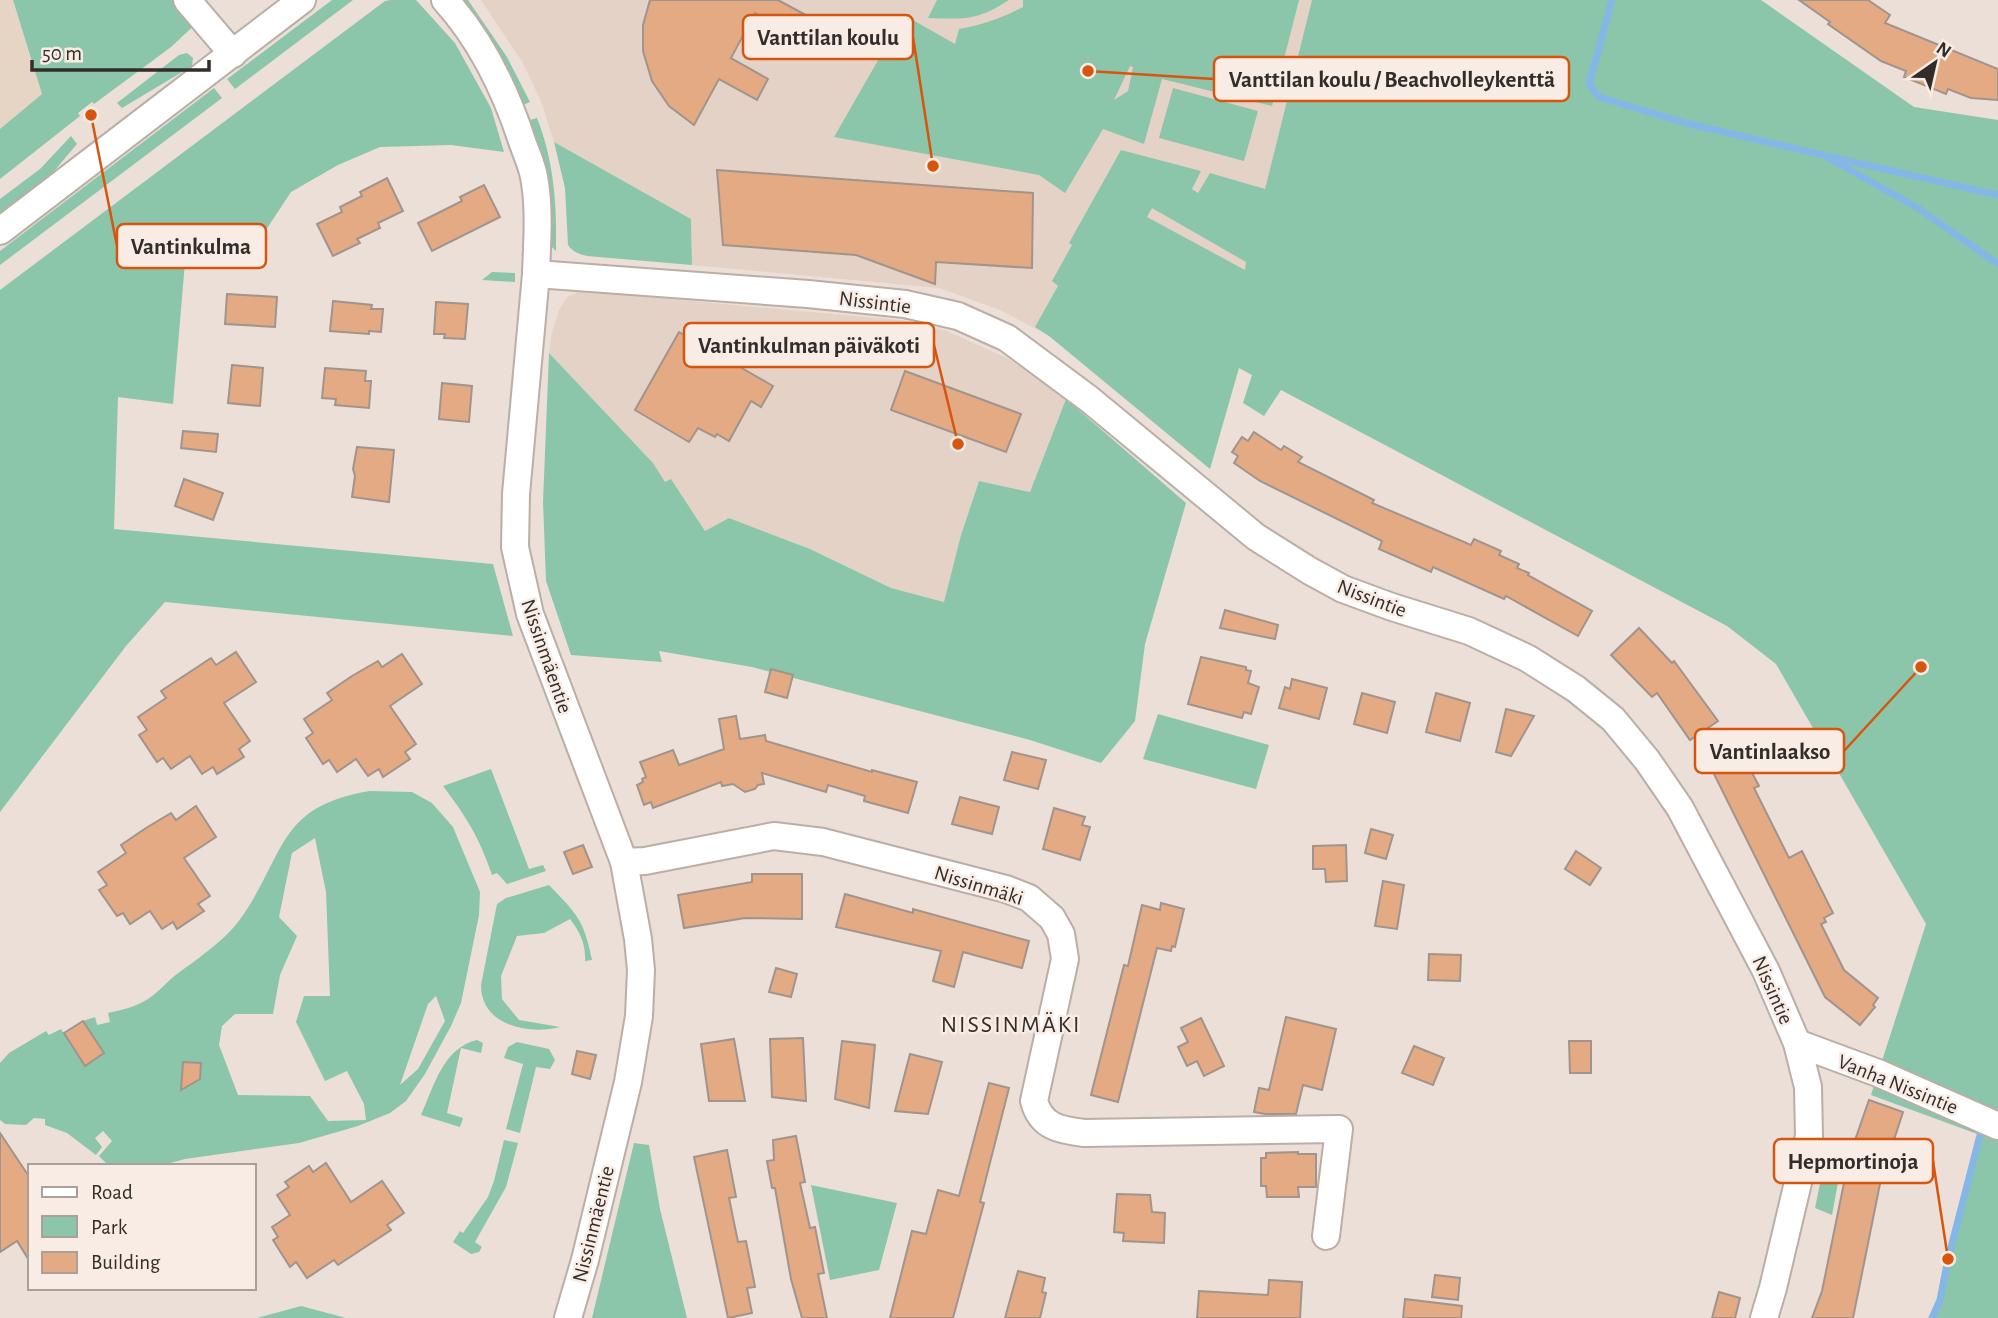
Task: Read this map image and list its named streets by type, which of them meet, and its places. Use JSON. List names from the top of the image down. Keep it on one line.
{"streets":{"street":["Nissintie","Nissinmäentie","Nissinmäki","Vanha Nissintie"]},"crossings":[["Nissintie","Nissinmäentie"],["Nissintie","Vanha Nissintie"],["Nissinmäentie","Nissinmäki"]],"districts":["NISSINMÄKI"],"places":["Vanttilan koulu / Beachvolleykenttä","Vantinkulma","Vanttilan koulu","Vantinkulman päiväkoti","Vantinlaakso","Hepmortinoja"],"legend":["Road","Park","Building"],"scale_bar":"50 m","north":"top right"}
